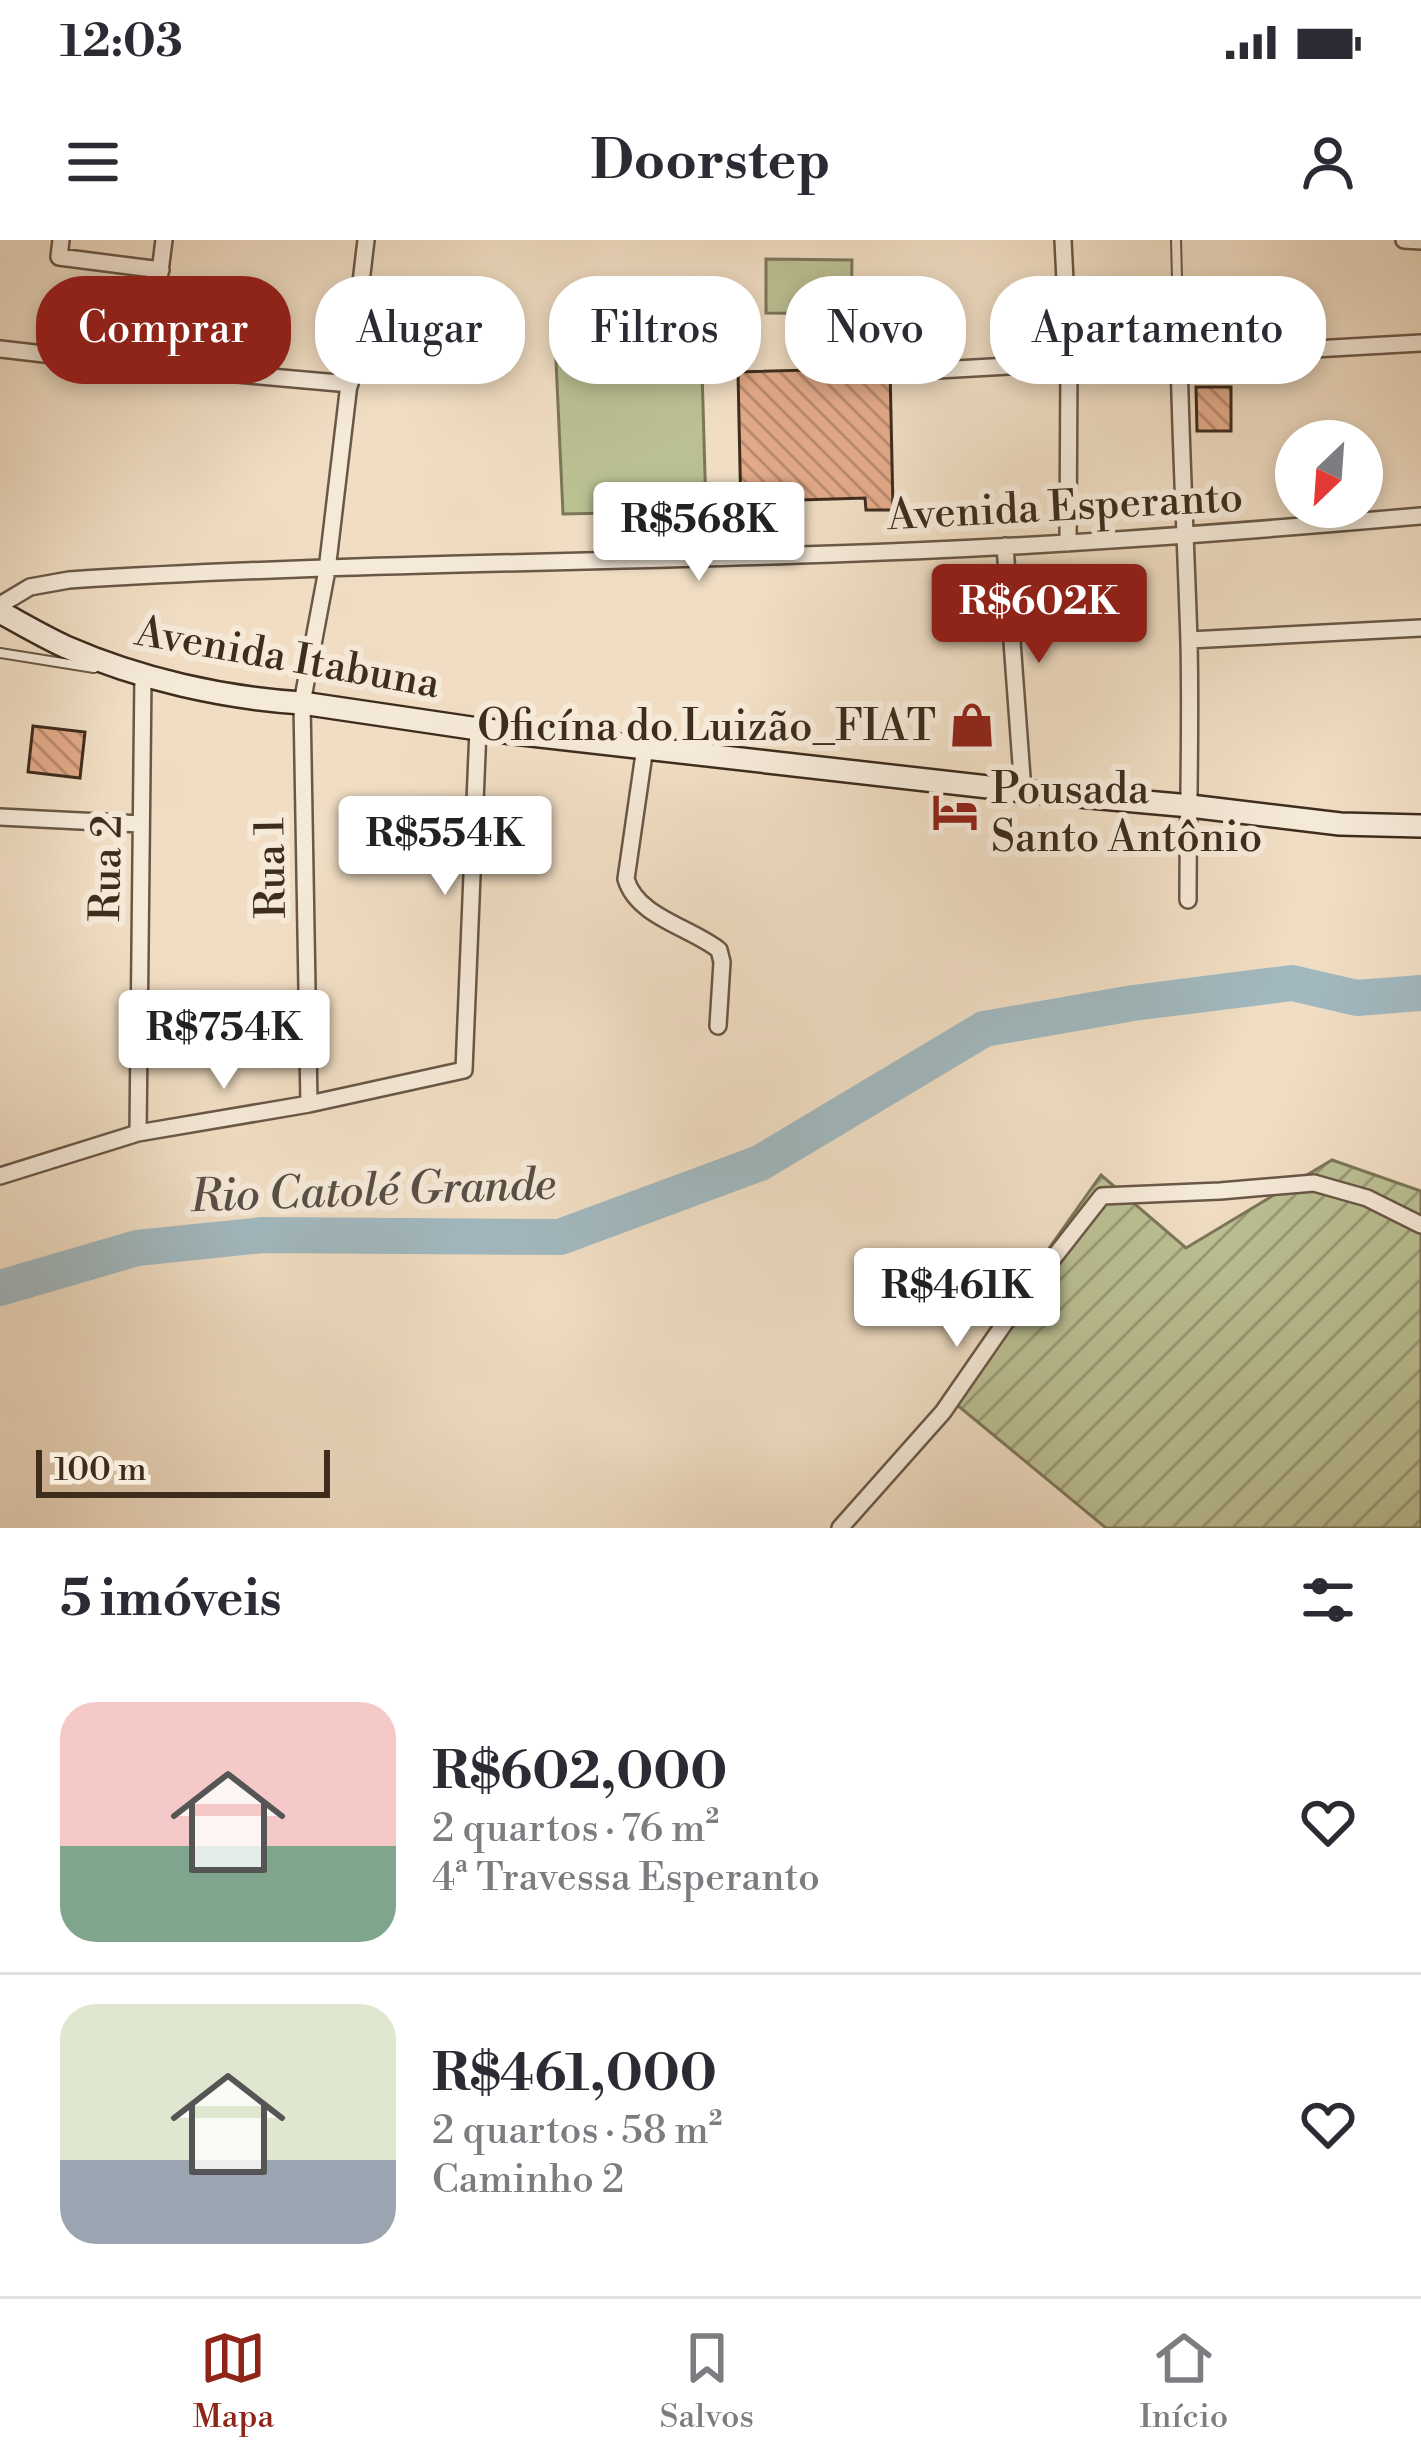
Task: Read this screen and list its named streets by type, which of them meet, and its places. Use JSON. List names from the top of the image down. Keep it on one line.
{"streets":{"main road":["Avenida Itabuna"],"street":["Avenida Esperanto","Rua 2","Rua 1"]},"crossings":[["Avenida Esperanto","Avenida Itabuna"],["Avenida Esperanto","Rua 1"],["Avenida Itabuna","Rua 2"],["Avenida Itabuna","Rua 1"]],"water":["Rio Catolé Grande"],"places":{"shop":["Oficína do Luizão_FIAT"],"hotel":["Pousada Santo Antônio"]},"scale_bar":"100 m","north":"bottom left","page":{"status":"12:03","header":"Doorstep","chip":["Comprar","Alugar","Filtros","Novo","Apartamento"],"price":["R$568K","R$602K","R$554K","R$754K","R$461K"],"scale":"100 m","heading":"5 imóveis","list":[{"name":"R$602,000","note":"2 quartos · 76 m² · 4ª Travessa Esperanto"},{"name":"R$461,000","note":"2 quartos · 58 m² · Caminho 2"}],"tabs":["Mapa","Salvos","Início"]}}
